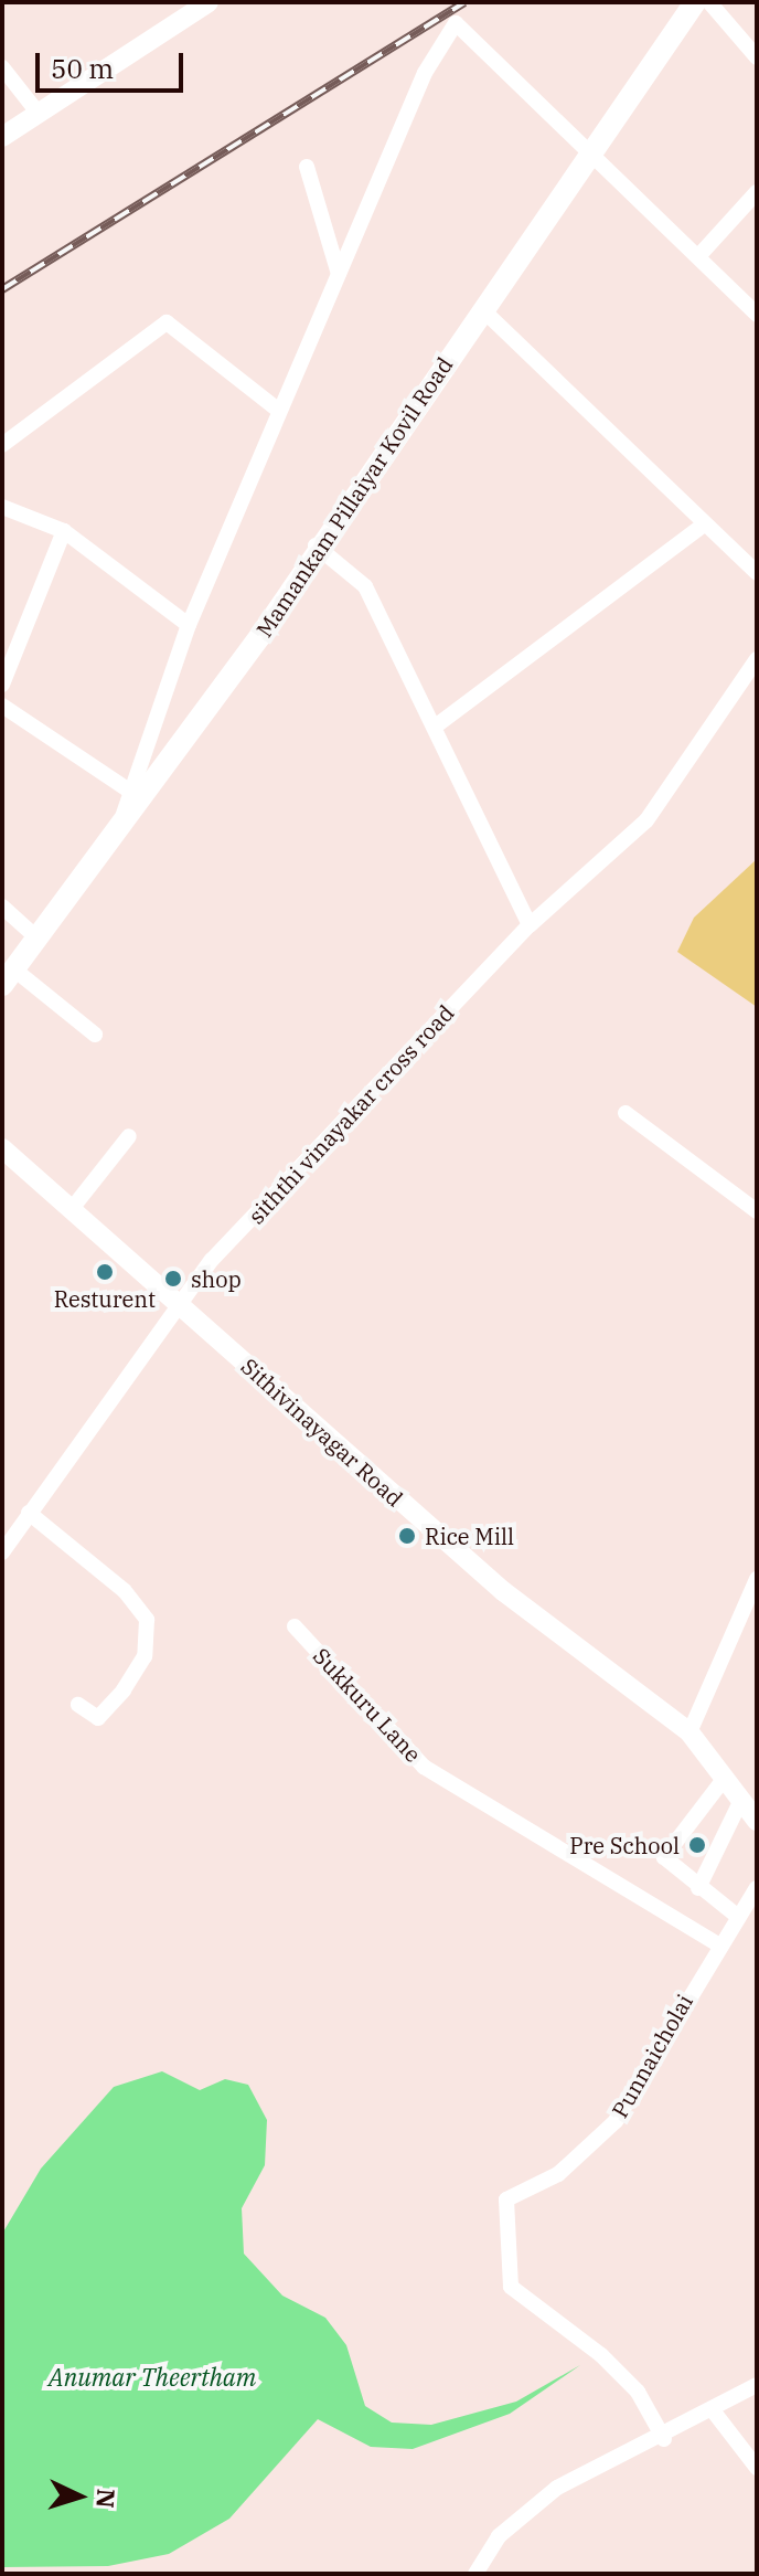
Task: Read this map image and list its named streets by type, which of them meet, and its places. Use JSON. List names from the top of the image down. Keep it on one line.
{"streets":{"main road":["Mamankam Pillaiyar Kovil Road"],"street":["siththi vinayakar cross road","Sithivinayagar Road","Sukkuru Lane","Punnaicholai"]},"crossings":[["siththi vinayakar cross road","Sithivinayagar Road"],["Sukkuru Lane","Punnaicholai"]],"water":["Anumar Theertham"],"places":["Resturent","shop","Rice Mill","Pre School"],"scale_bar":"50 m","north":"right"}
